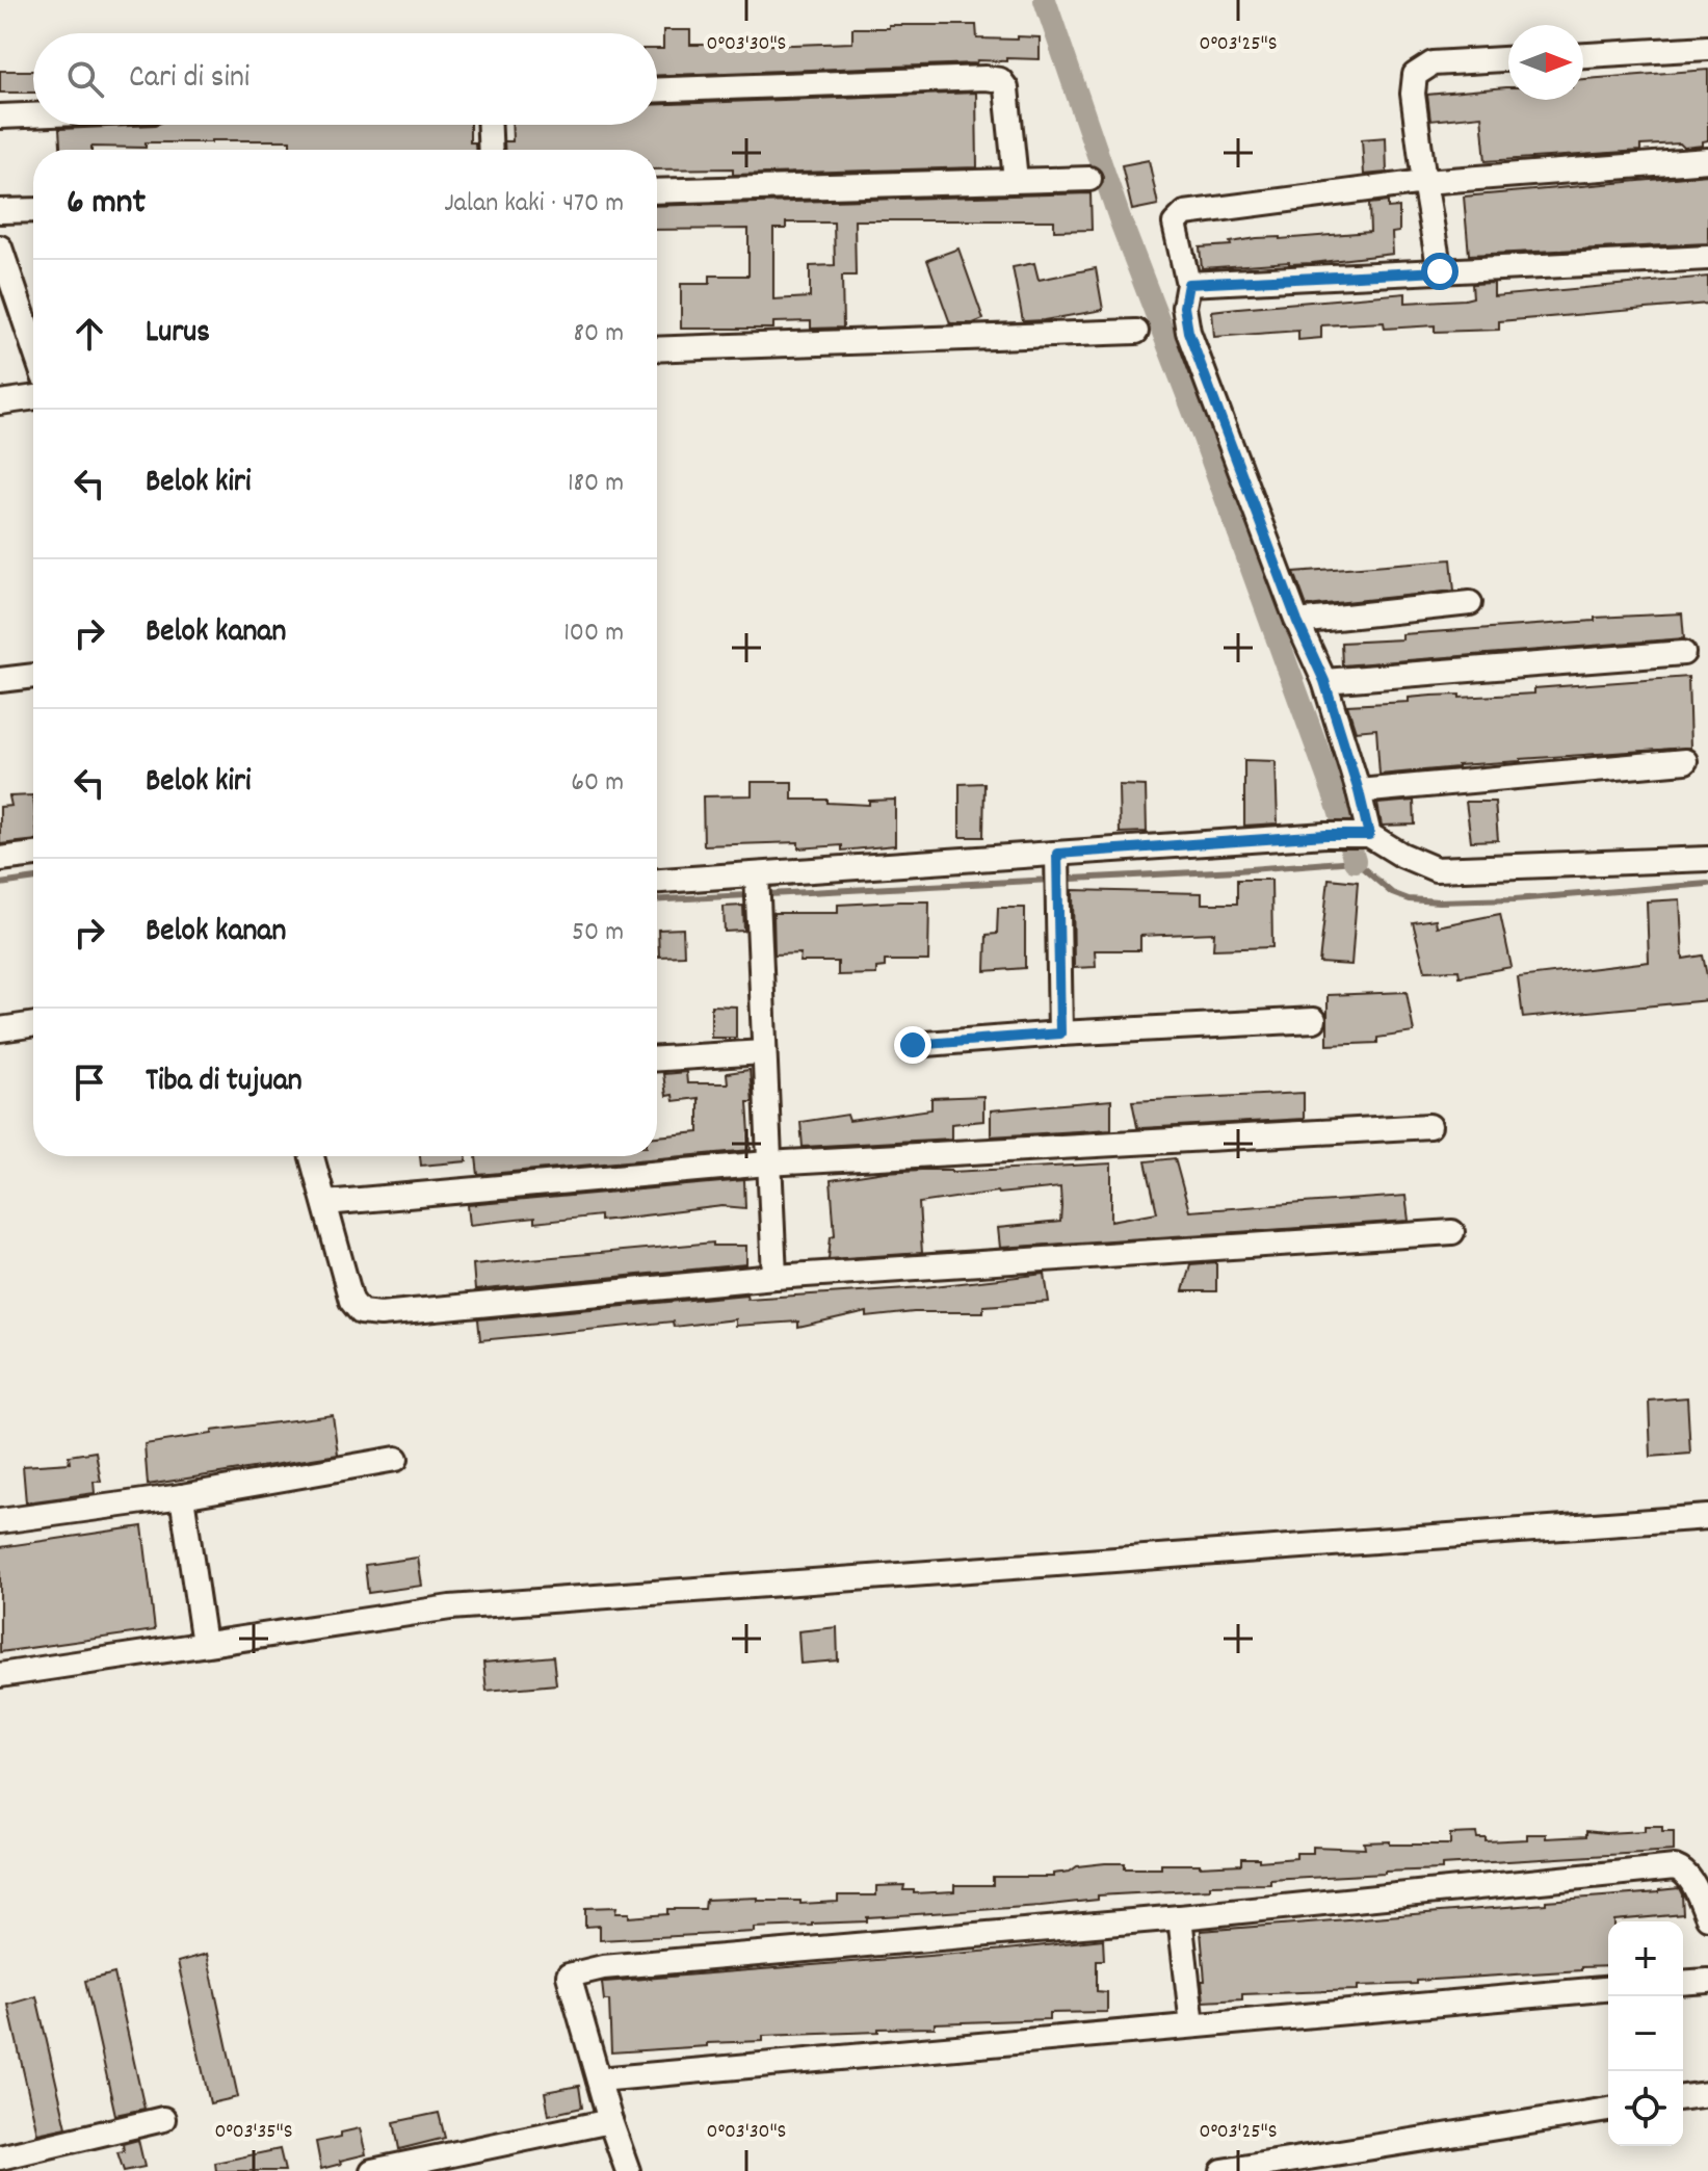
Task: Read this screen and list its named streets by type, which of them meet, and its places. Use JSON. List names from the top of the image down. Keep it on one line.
{"north":"right","page":{"search":"Cari di sini","heading":["6 mnt","Jalan kaki · 470 m"],"list":[["Lurus","80 m"],["Belok kiri","180 m"],["Belok kanan","100 m"],["Belok kiri","60 m"],["Belok kanan","50 m"],"Tiba di tujuan"],"map_buttons":["+","−"]},"coordinates":["0°03'30\"S","0°03'25\"S","0°03'35\"S"]}
